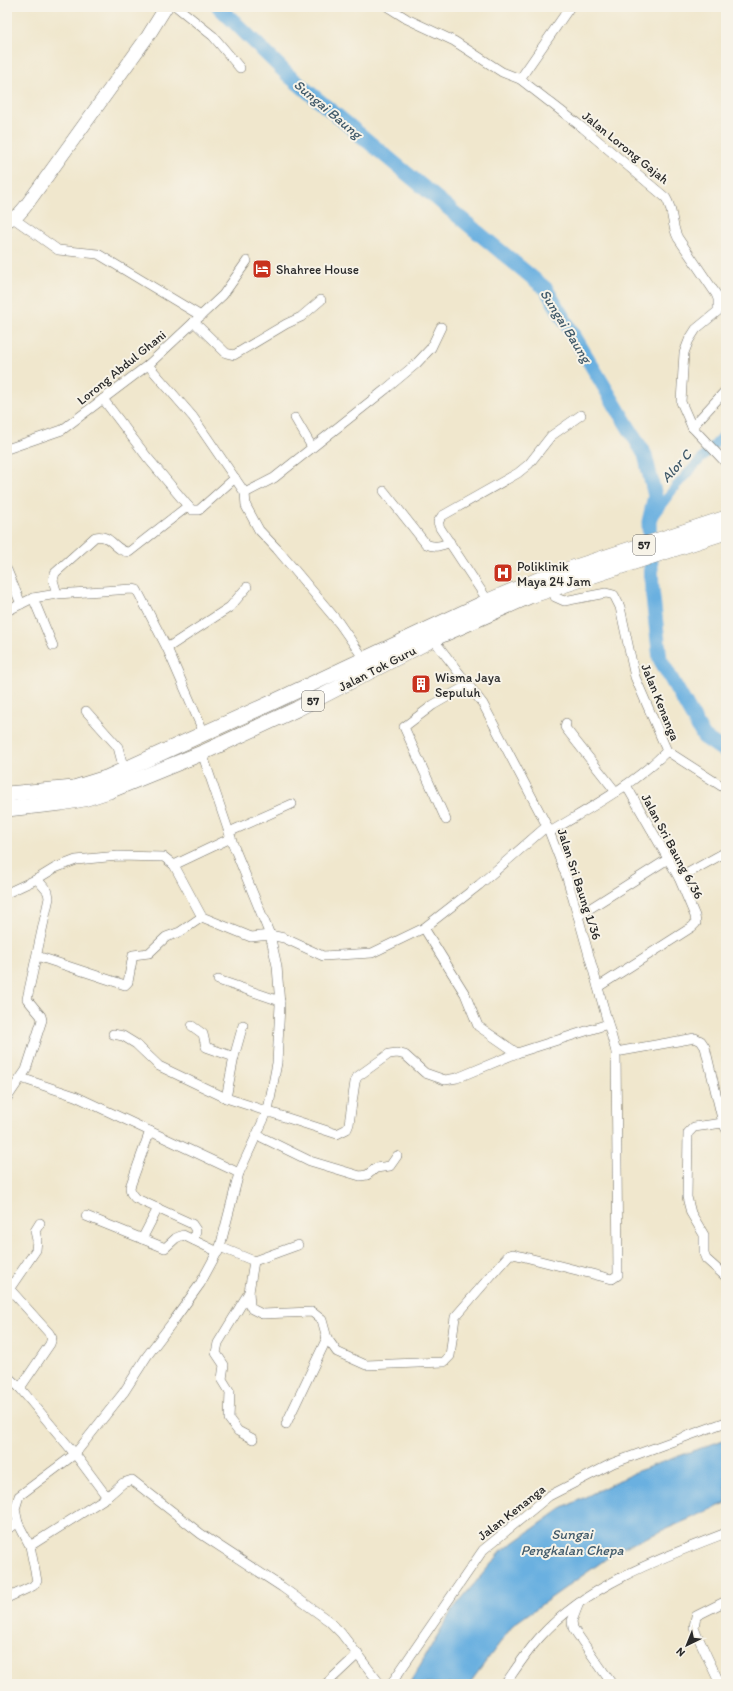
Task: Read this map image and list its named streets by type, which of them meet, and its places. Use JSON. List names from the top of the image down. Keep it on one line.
{"streets":{"main road":["57","Jalan Tok Guru"],"street":["Jalan Lorong Gajah","Lorong Abdul Ghani","Jalan Kenanga","Jalan Sri Baung 6/36","Jalan Sri Baung 1/36"]},"crossings":[["Jalan Tok Guru","Jalan Kenanga"],["Jalan Tok Guru","Jalan Sri Baung 1/36"],["Jalan Sri Baung 6/36","Jalan Sri Baung 1/36"]],"water":["Sungai Baung","Alor C","Sungai Pengkalan Chepa"],"places":{"hotel":["Shahree House"],"hospital":["Poliklinik Maya 24 Jam"],"building":["Wisma Jaya Sepuluh"]},"north":"bottom left"}
